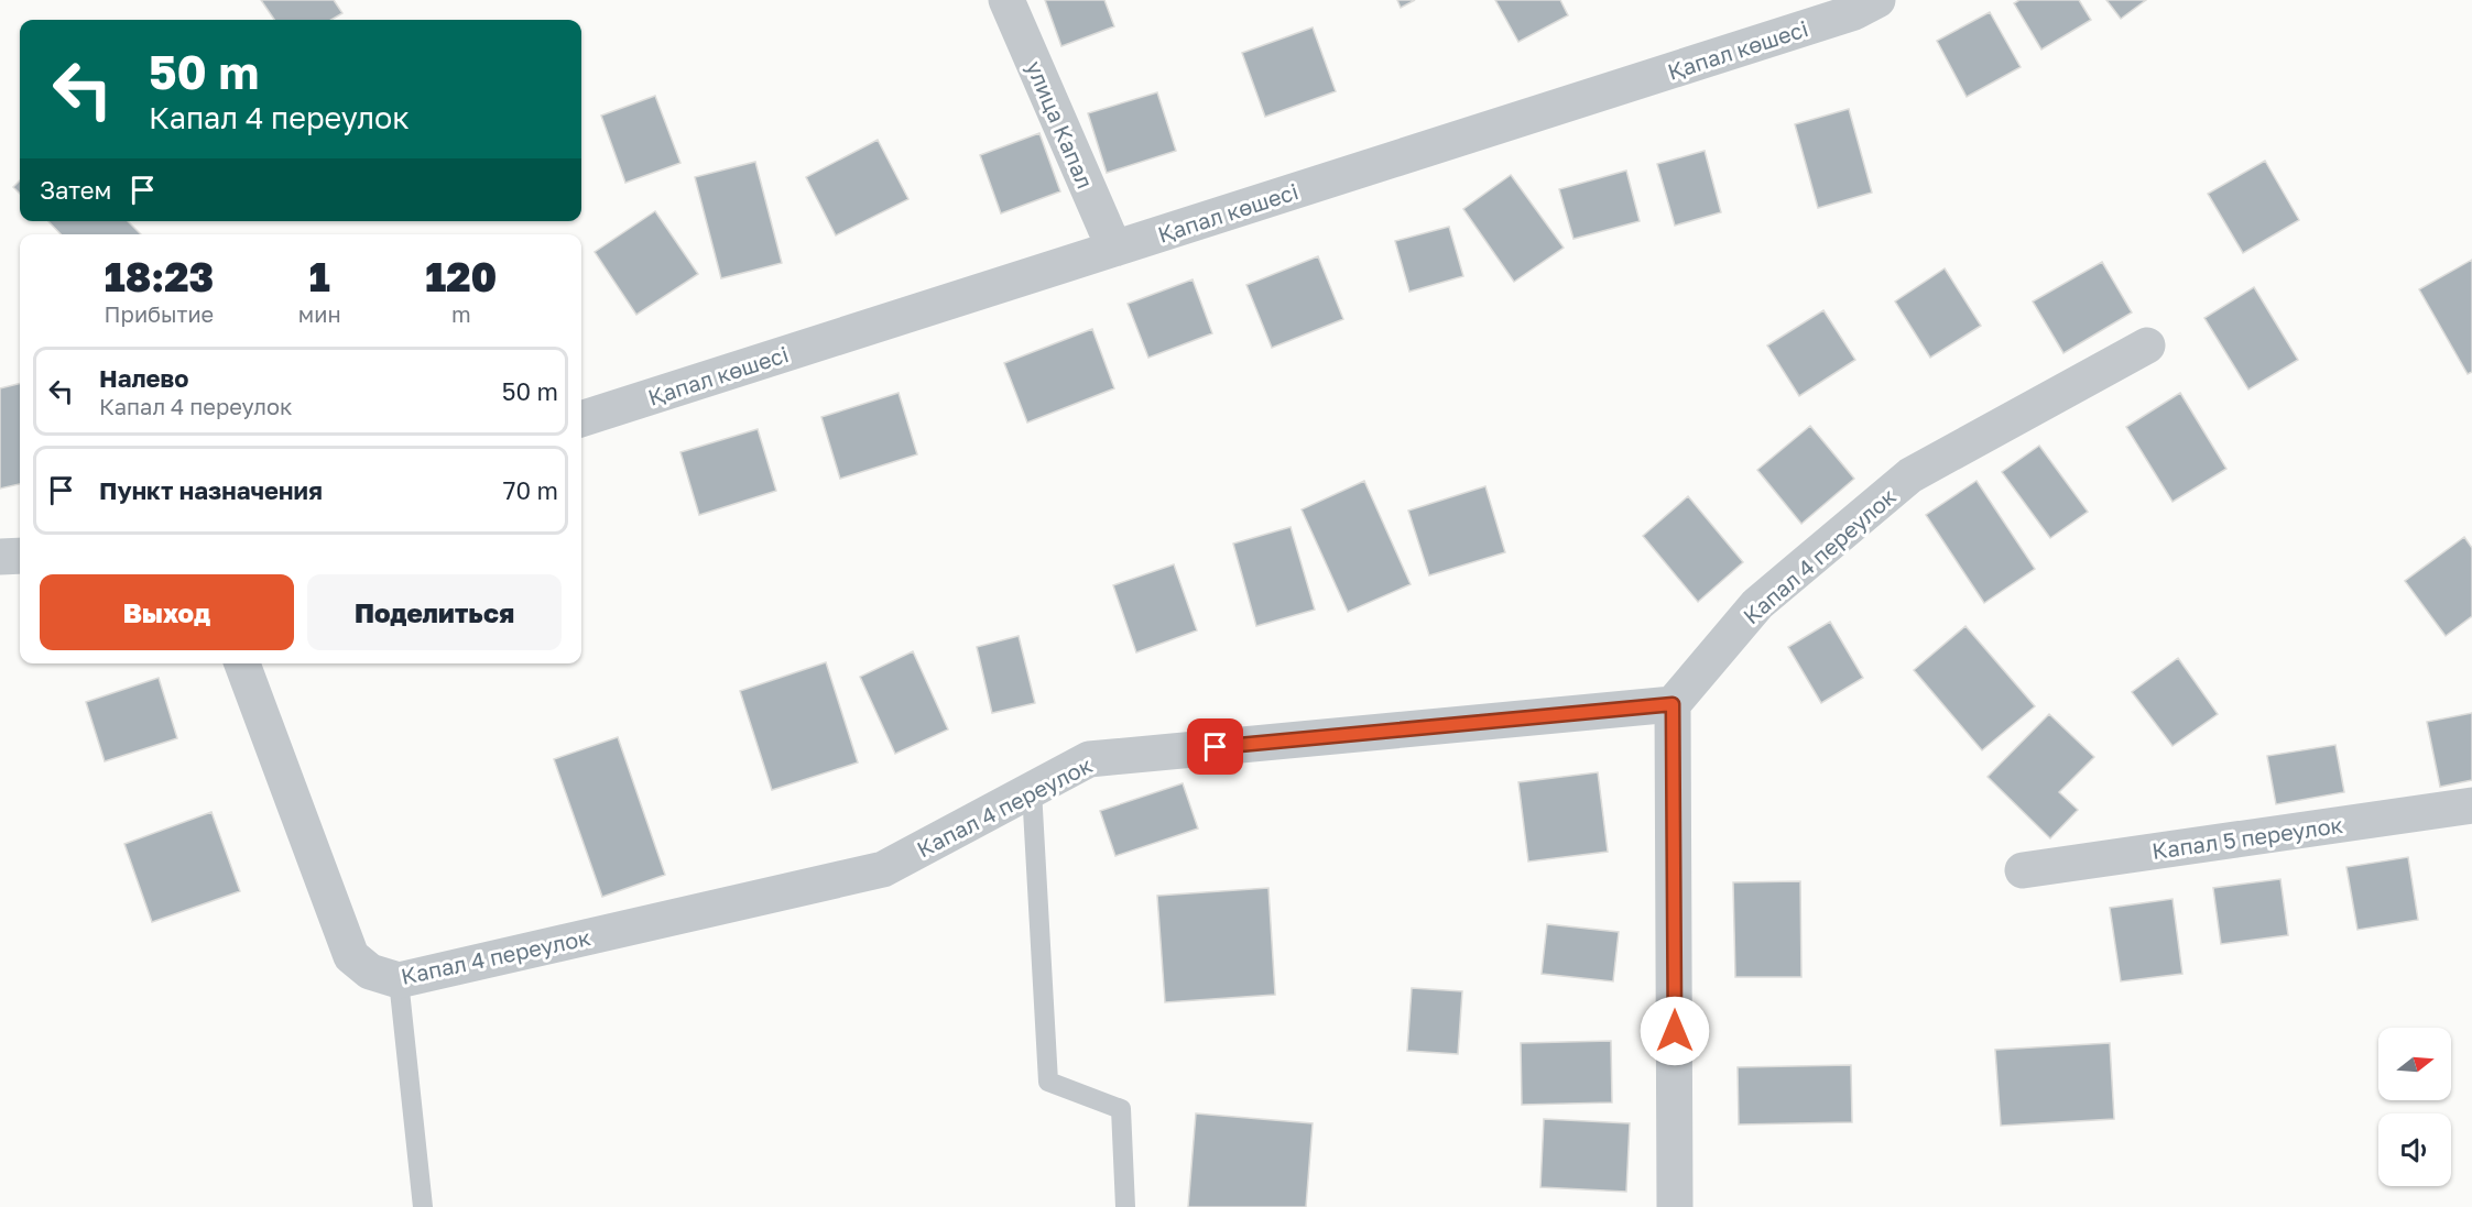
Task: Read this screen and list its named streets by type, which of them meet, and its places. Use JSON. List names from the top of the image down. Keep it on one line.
{"streets":{"street":["Қапал көшесі","улица Капал","Капал 4 переулок","Капал 5 переулок"]},"crossings":[["Қапал көшесі","улица Капал"]],"north":"right","page":{"turn":["50 m","Капал 4 переулок"],"then":"Затем","eta":["18:23","Прибытие","1","мин","120","m"],"list":[{"name":"Налево","note":"Капал 4 переулок","value":"50 m"},{"name":"Пункт назначения","value":"70 m"}],"buttons":["Выход","Поделиться"]}}
